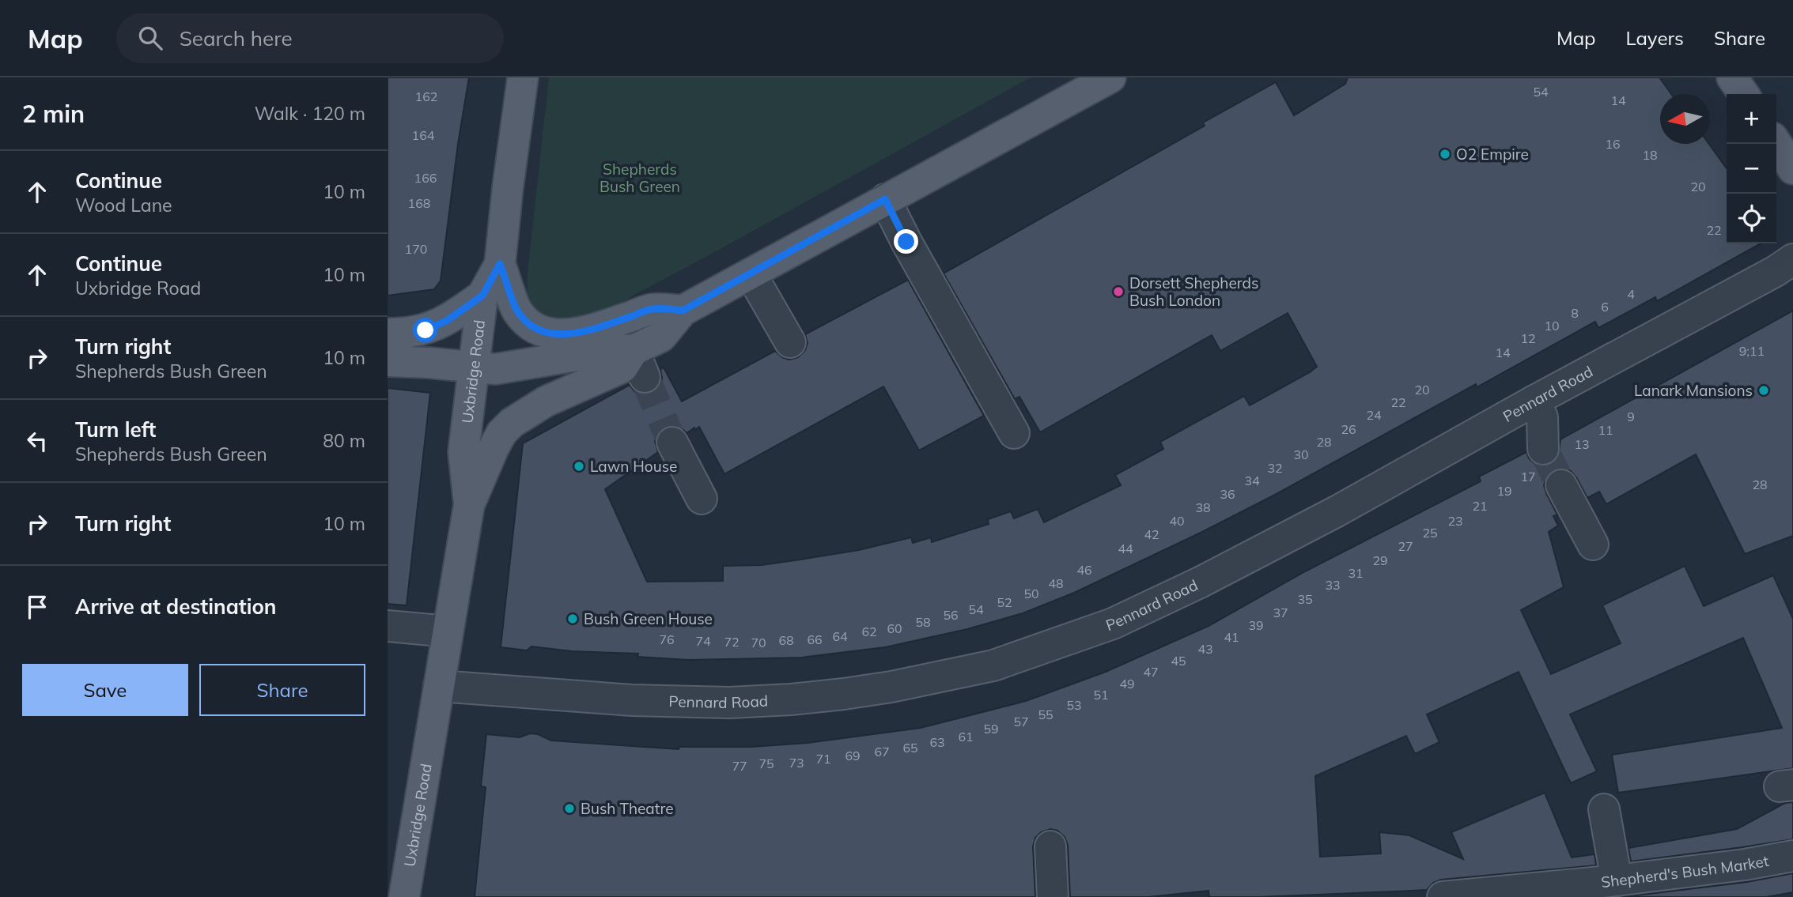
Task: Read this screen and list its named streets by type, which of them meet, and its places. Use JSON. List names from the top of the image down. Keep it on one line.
{"streets":{"main road":["Uxbridge Road"],"street":["Pennard Road","Shepherd's Bush Market"]},"crossings":[["Uxbridge Road","Pennard Road"]],"parks":["Shepherds Bush Green"],"places":["O2 Empire","Dorsett Shepherds Bush London","Lanark Mansions","Lawn House","Bush Green House","Bush Theatre"],"house_numbers":["54","162","14","164","16","18","166","20","168","22","170","4","6","8","10","12","9;11","14","20","22","24","9","26","11","28","13","30","32","17","34","28","19","36","21","38","40","23","25","42","27","44","29","46","31","48","33","50","35","52","54","37","56","58","39","60","62","64","41","76","66","68","74","72","70","43","45","47","49","51","53","55","57","59","61","63","65","67","69","71","73","75","77"],"north":"left","page":{"header":"Map","search":"Search here","nav":["Map","Layers","Share"],"heading":["2 min","Walk · 120 m"],"map_buttons":["+","−"],"list":[["Continue","Wood Lane","10 m"],["Continue","Uxbridge Road","10 m"],["Turn right","Shepherds Bush Green","10 m"],["Turn left","Shepherds Bush Green","80 m"],["Turn right","10 m"],"Arrive at destination"],"buttons":["Save","Share"]}}
